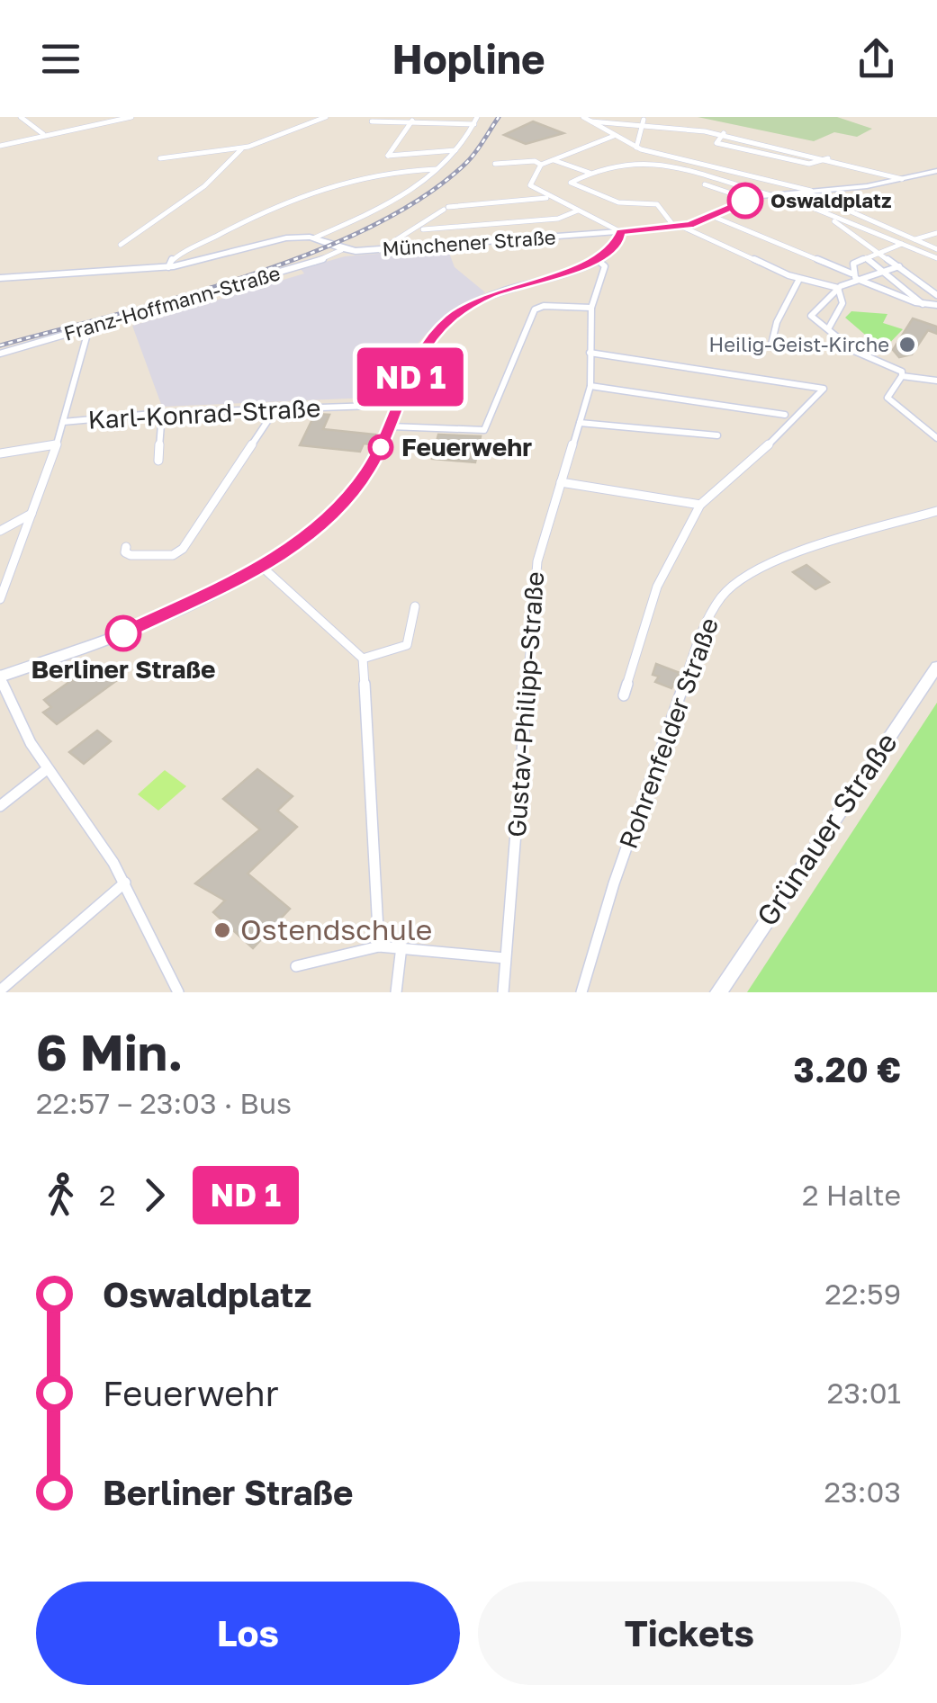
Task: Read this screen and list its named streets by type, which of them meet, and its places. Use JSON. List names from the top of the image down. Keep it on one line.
{"streets":{"main road":["Münchener Straße","Grünauer Straße"],"street":["Franz-Hoffmann-Straße","Karl-Konrad-Straße","Gustav-Philipp-Straße","Rohrenfelder Straße"]},"crossings":[["Münchener Straße","Franz-Hoffmann-Straße"]],"places":["Oswaldplatz","Heilig-Geist-Kirche","Feuerwehr","Berliner Straße","Ostendschule"],"page":{"header":"Hopline","on_map":"ND 1","heading":["6 Min.","22:57 – 23:03 · Bus","3.20 €"],"legs":["2","ND 1","2 Halte"],"list":[{"name":"Oswaldplatz","value":"22:59"},{"name":"Feuerwehr","value":"23:01"},{"name":"Berliner Straße","value":"23:03"}],"buttons":["Los","Tickets"]}}
